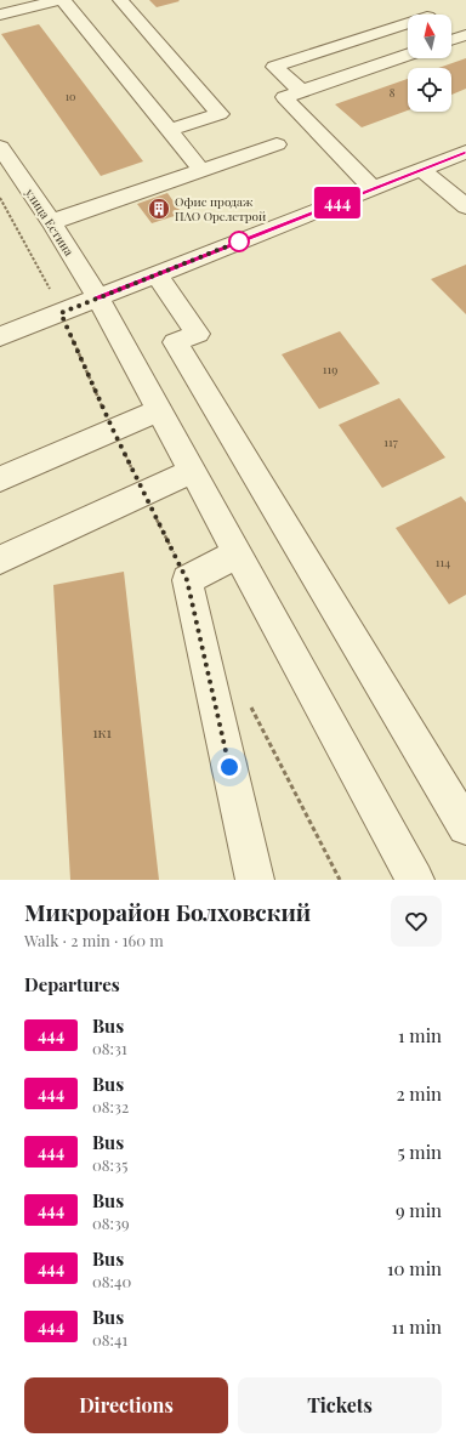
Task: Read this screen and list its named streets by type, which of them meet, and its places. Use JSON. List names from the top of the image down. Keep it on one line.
{"streets":{"street":["улица Естина"]},"places":{"building":["Офис продаж ПАО Орелстрой"]},"lines":["bus line 444"],"house_numbers":["8","10","119","117","114","1к1"],"north":"top","page":{"on_map":"444","heading":[["Микрорайон Болховский","Walk · 2 min · 160 m"],"Departures"],"list":[{"mark":"444","name":"Bus","note":"08:31","value":"1 min"},{"mark":"444","name":"Bus","note":"08:32","value":"2 min"},{"mark":"444","name":"Bus","note":"08:35","value":"5 min"},{"mark":"444","name":"Bus","note":"08:39","value":"9 min"},{"mark":"444","name":"Bus","note":"08:40","value":"10 min"},{"mark":"444","name":"Bus","note":"08:41","value":"11 min"}],"buttons":["Directions","Tickets"]}}
